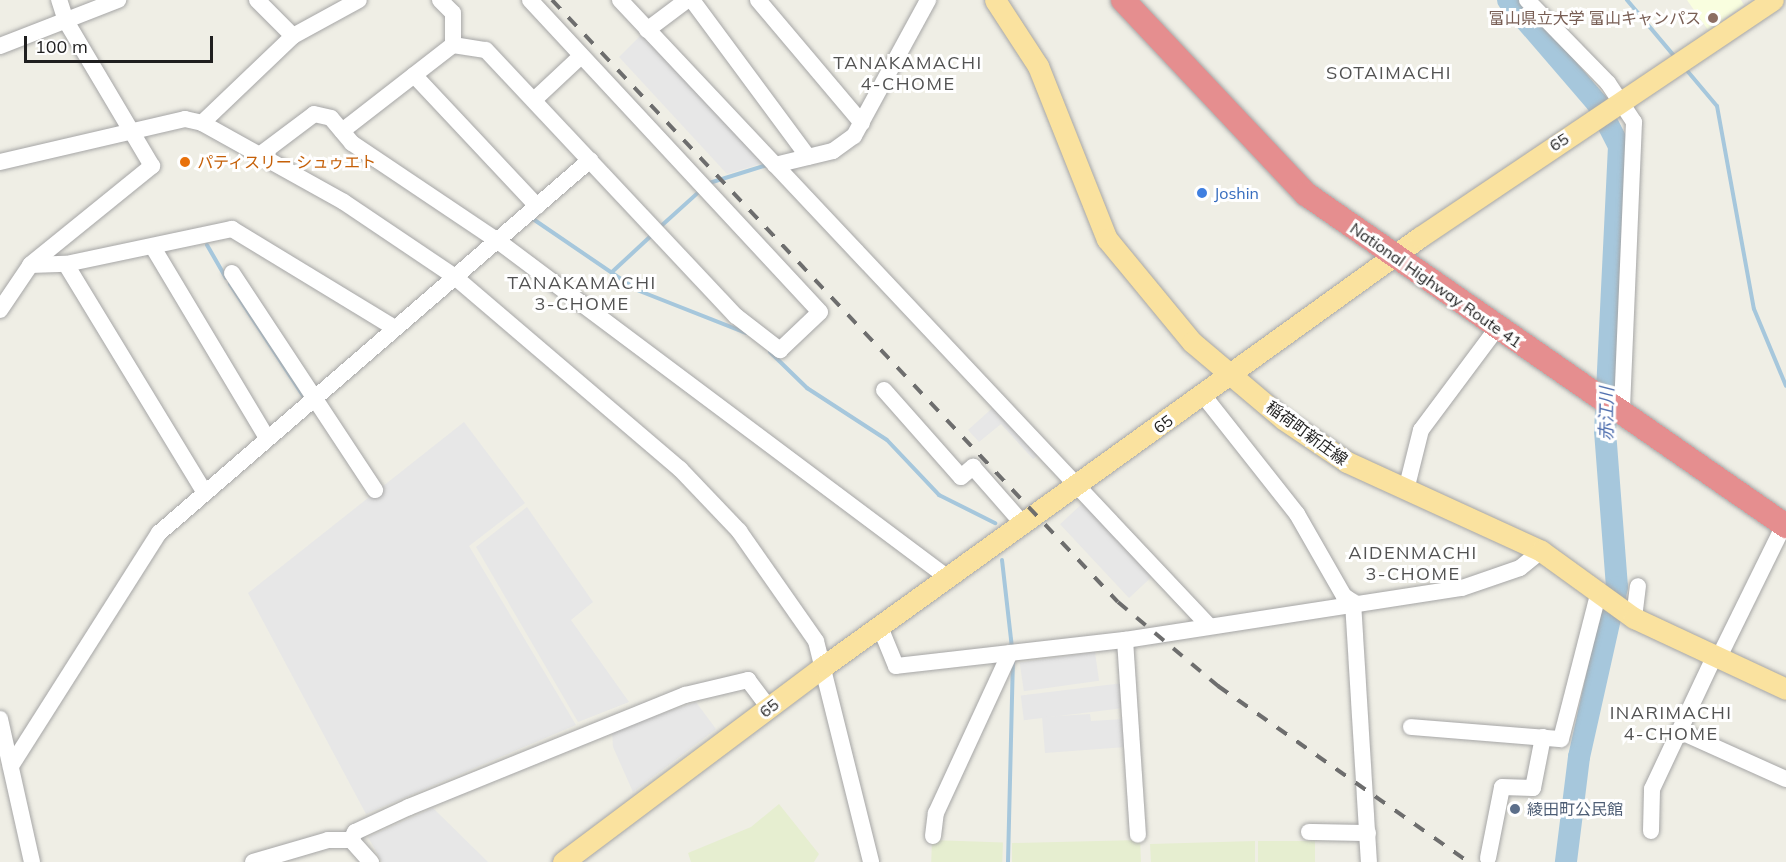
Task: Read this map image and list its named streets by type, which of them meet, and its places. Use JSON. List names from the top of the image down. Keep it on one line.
{"streets":{"highway":["National Highway Route 41"],"main road":["65","稲荷町新庄線"]},"crossings":[["65","National Highway Route 41"],["65","稲荷町新庄線"]],"districts":["TANAKAMACHI 4-CHOME","SOTAIMACHI","TANAKAMACHI 3-CHOME","AIDENMACHI 3-CHOME","INARIMACHI 4-CHOME"],"water":["赤江川"],"places":["富山県立大学 富山キャンパス","パティスリー シュゥエト","Joshin","綾田町公民館"],"scale_bar":"100 m"}
